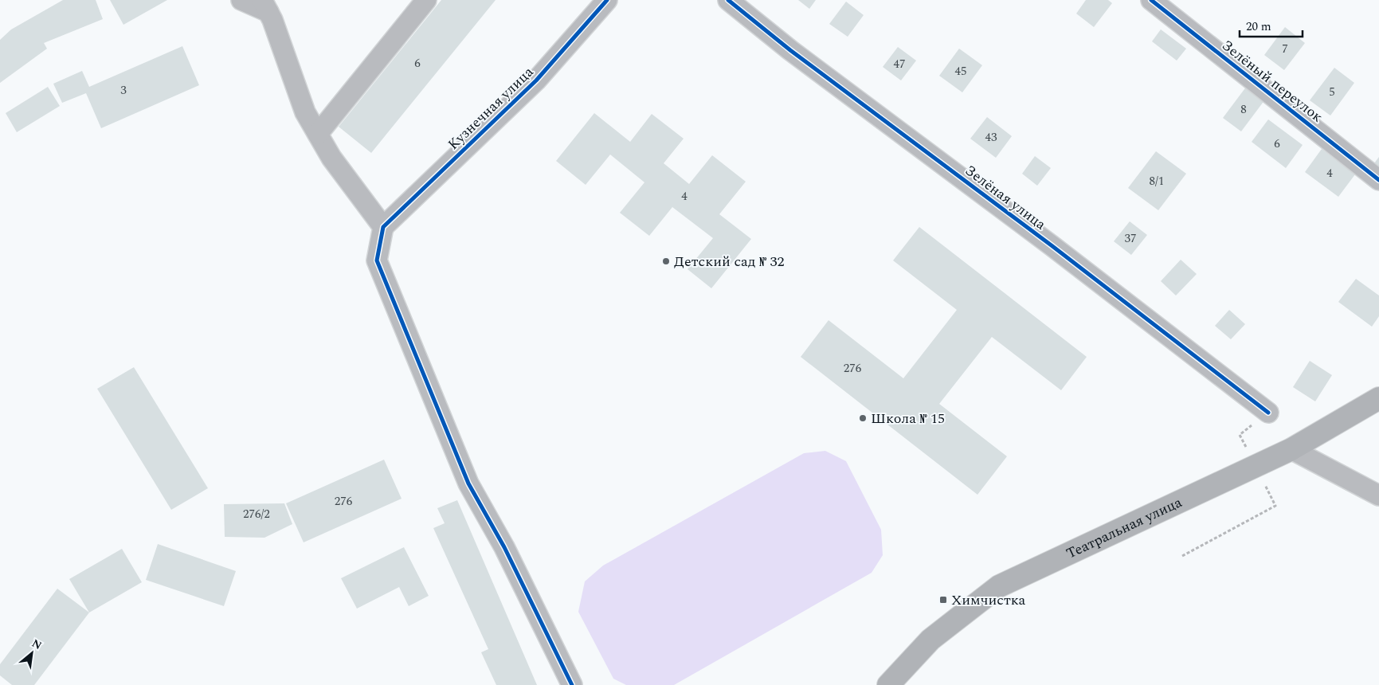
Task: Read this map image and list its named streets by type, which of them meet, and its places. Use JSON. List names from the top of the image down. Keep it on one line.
{"streets":{"main road":["Театральная улица"],"street":["Зелёный переулок","Кузнечная улица","Зелёная улица"]},"places":{"other":["Детский сад № 32","Школа № 15"],"transit":["Химчистка"]},"house_numbers":["7","6","47","45","3","5","8","43","6","4","8/1","4","37","276","276","276/2"],"scale_bar":"20 m","north":"top right"}
